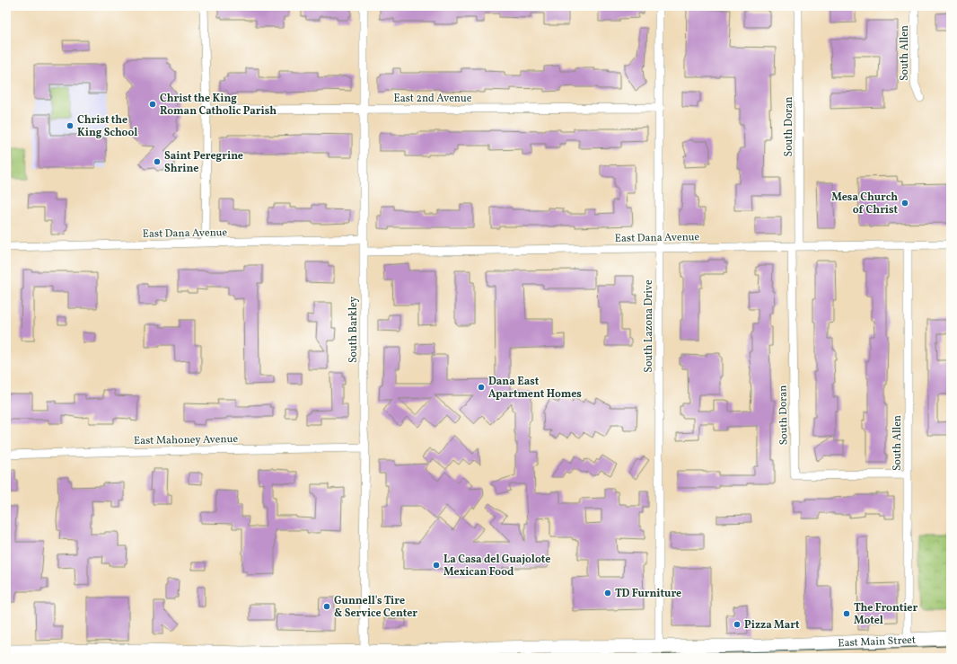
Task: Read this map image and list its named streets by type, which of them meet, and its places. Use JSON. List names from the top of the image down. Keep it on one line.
{"streets":{"main road":["East Main Street"],"street":["South Allen","East 2nd Avenue","South Doran","East Dana Avenue","South Lazona Drive","South Barkley","East Mahoney Avenue"]},"crossings":[["South Allen","South Doran"],["South Allen","East Dana Avenue"],["South Allen","East Main Street"],["East 2nd Avenue","South Lazona Drive"],["East 2nd Avenue","South Barkley"],["South Doran","East Dana Avenue"],["East Dana Avenue","South Lazona Drive"],["East Dana Avenue","South Barkley"],["South Lazona Drive","East Main Street"],["South Barkley","East Mahoney Avenue"],["South Barkley","East Main Street"]],"places":["Christ the King Roman Catholic Parish","Christ the King School","Saint Peregrine Shrine","Mesa Church of Christ","Dana East Apartment Homes","La Casa del Guajolote Mexican Food","TD Furniture","Gunnell's Tire & Service Center","The Frontier Motel","Pizza Mart"]}
